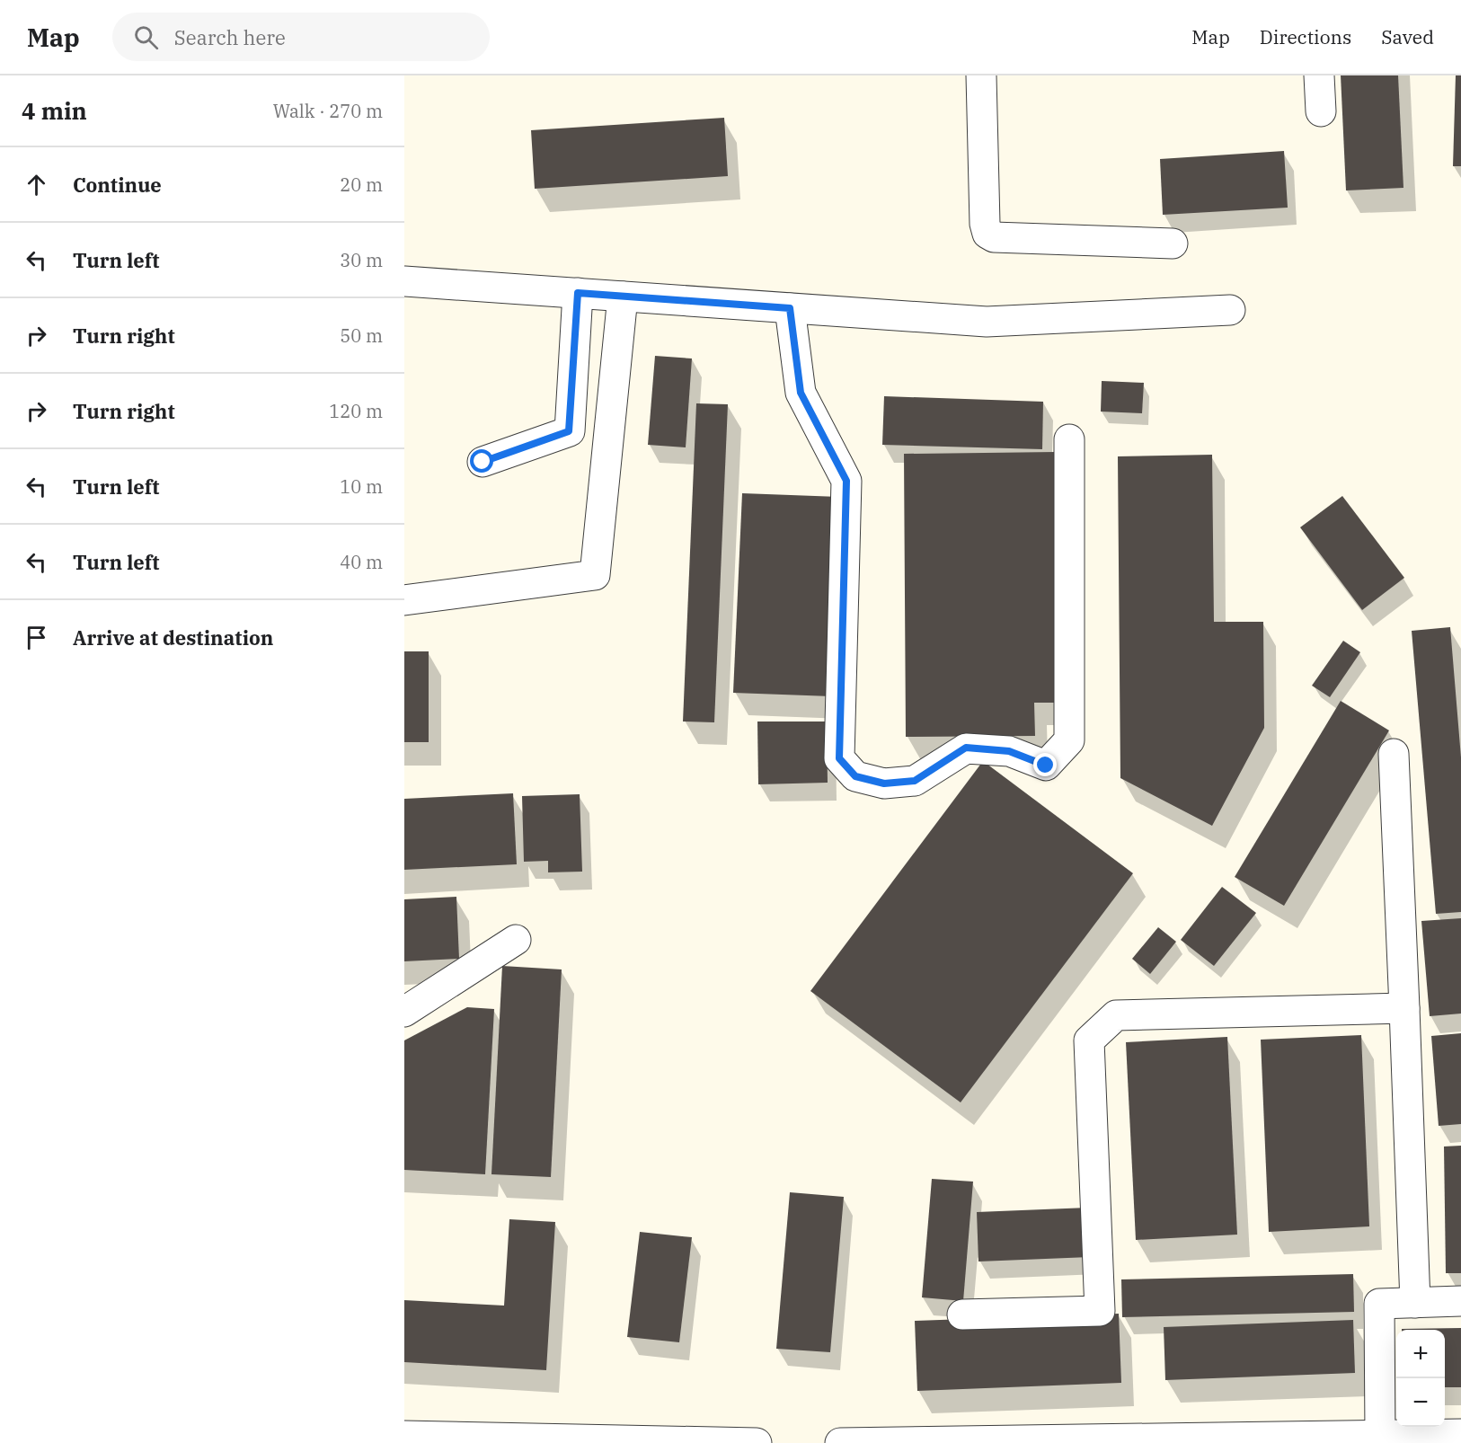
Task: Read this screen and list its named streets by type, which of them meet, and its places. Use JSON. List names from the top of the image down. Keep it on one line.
{"page":{"header":"Map","search":"Search here","nav":["Map","Directions","Saved"],"heading":["4 min","Walk · 270 m"],"list":[["Continue","20 m"],["Turn left","30 m"],["Turn right","50 m"],["Turn right","120 m"],["Turn left","10 m"],["Turn left","40 m"],"Arrive at destination"],"map_buttons":["+","−"]}}
